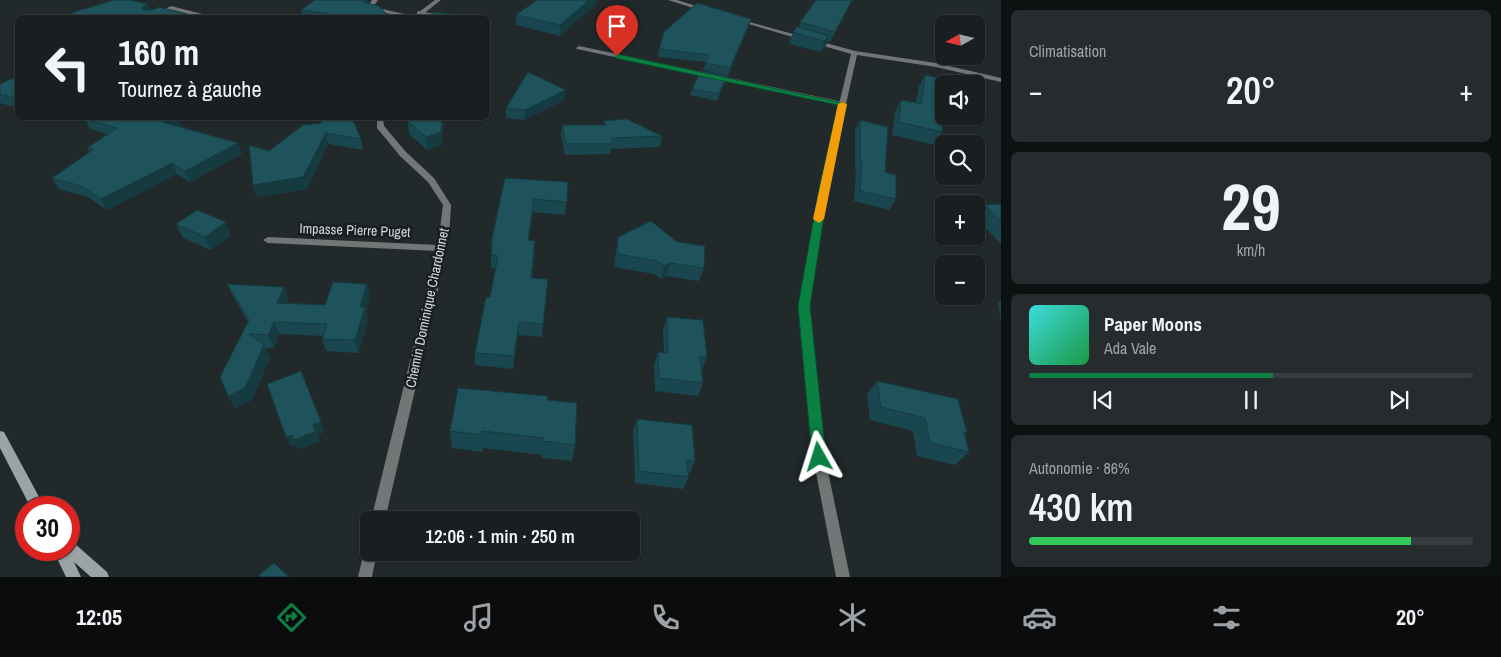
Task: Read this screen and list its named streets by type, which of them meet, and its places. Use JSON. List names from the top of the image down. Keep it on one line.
{"streets":{"street":["Impasse Pierre Puget","Chemin Dominique Chardonnet"]},"crossings":[["Impasse Pierre Puget","Chemin Dominique Chardonnet"]],"north":"left","page":{"tile":["Climatisation",["29","km/h"],["Autonomie · 86%","430 km"]],"map_buttons":["+","−"],"turn":["160 m","Tournez à gauche"],"heat":["−","20°","+"],"song":["Paper Moons","Ada Vale"],"limit":"30","trip":"12:06 · 1 min · 250 m","tabs":["12:05","20°"]}}
